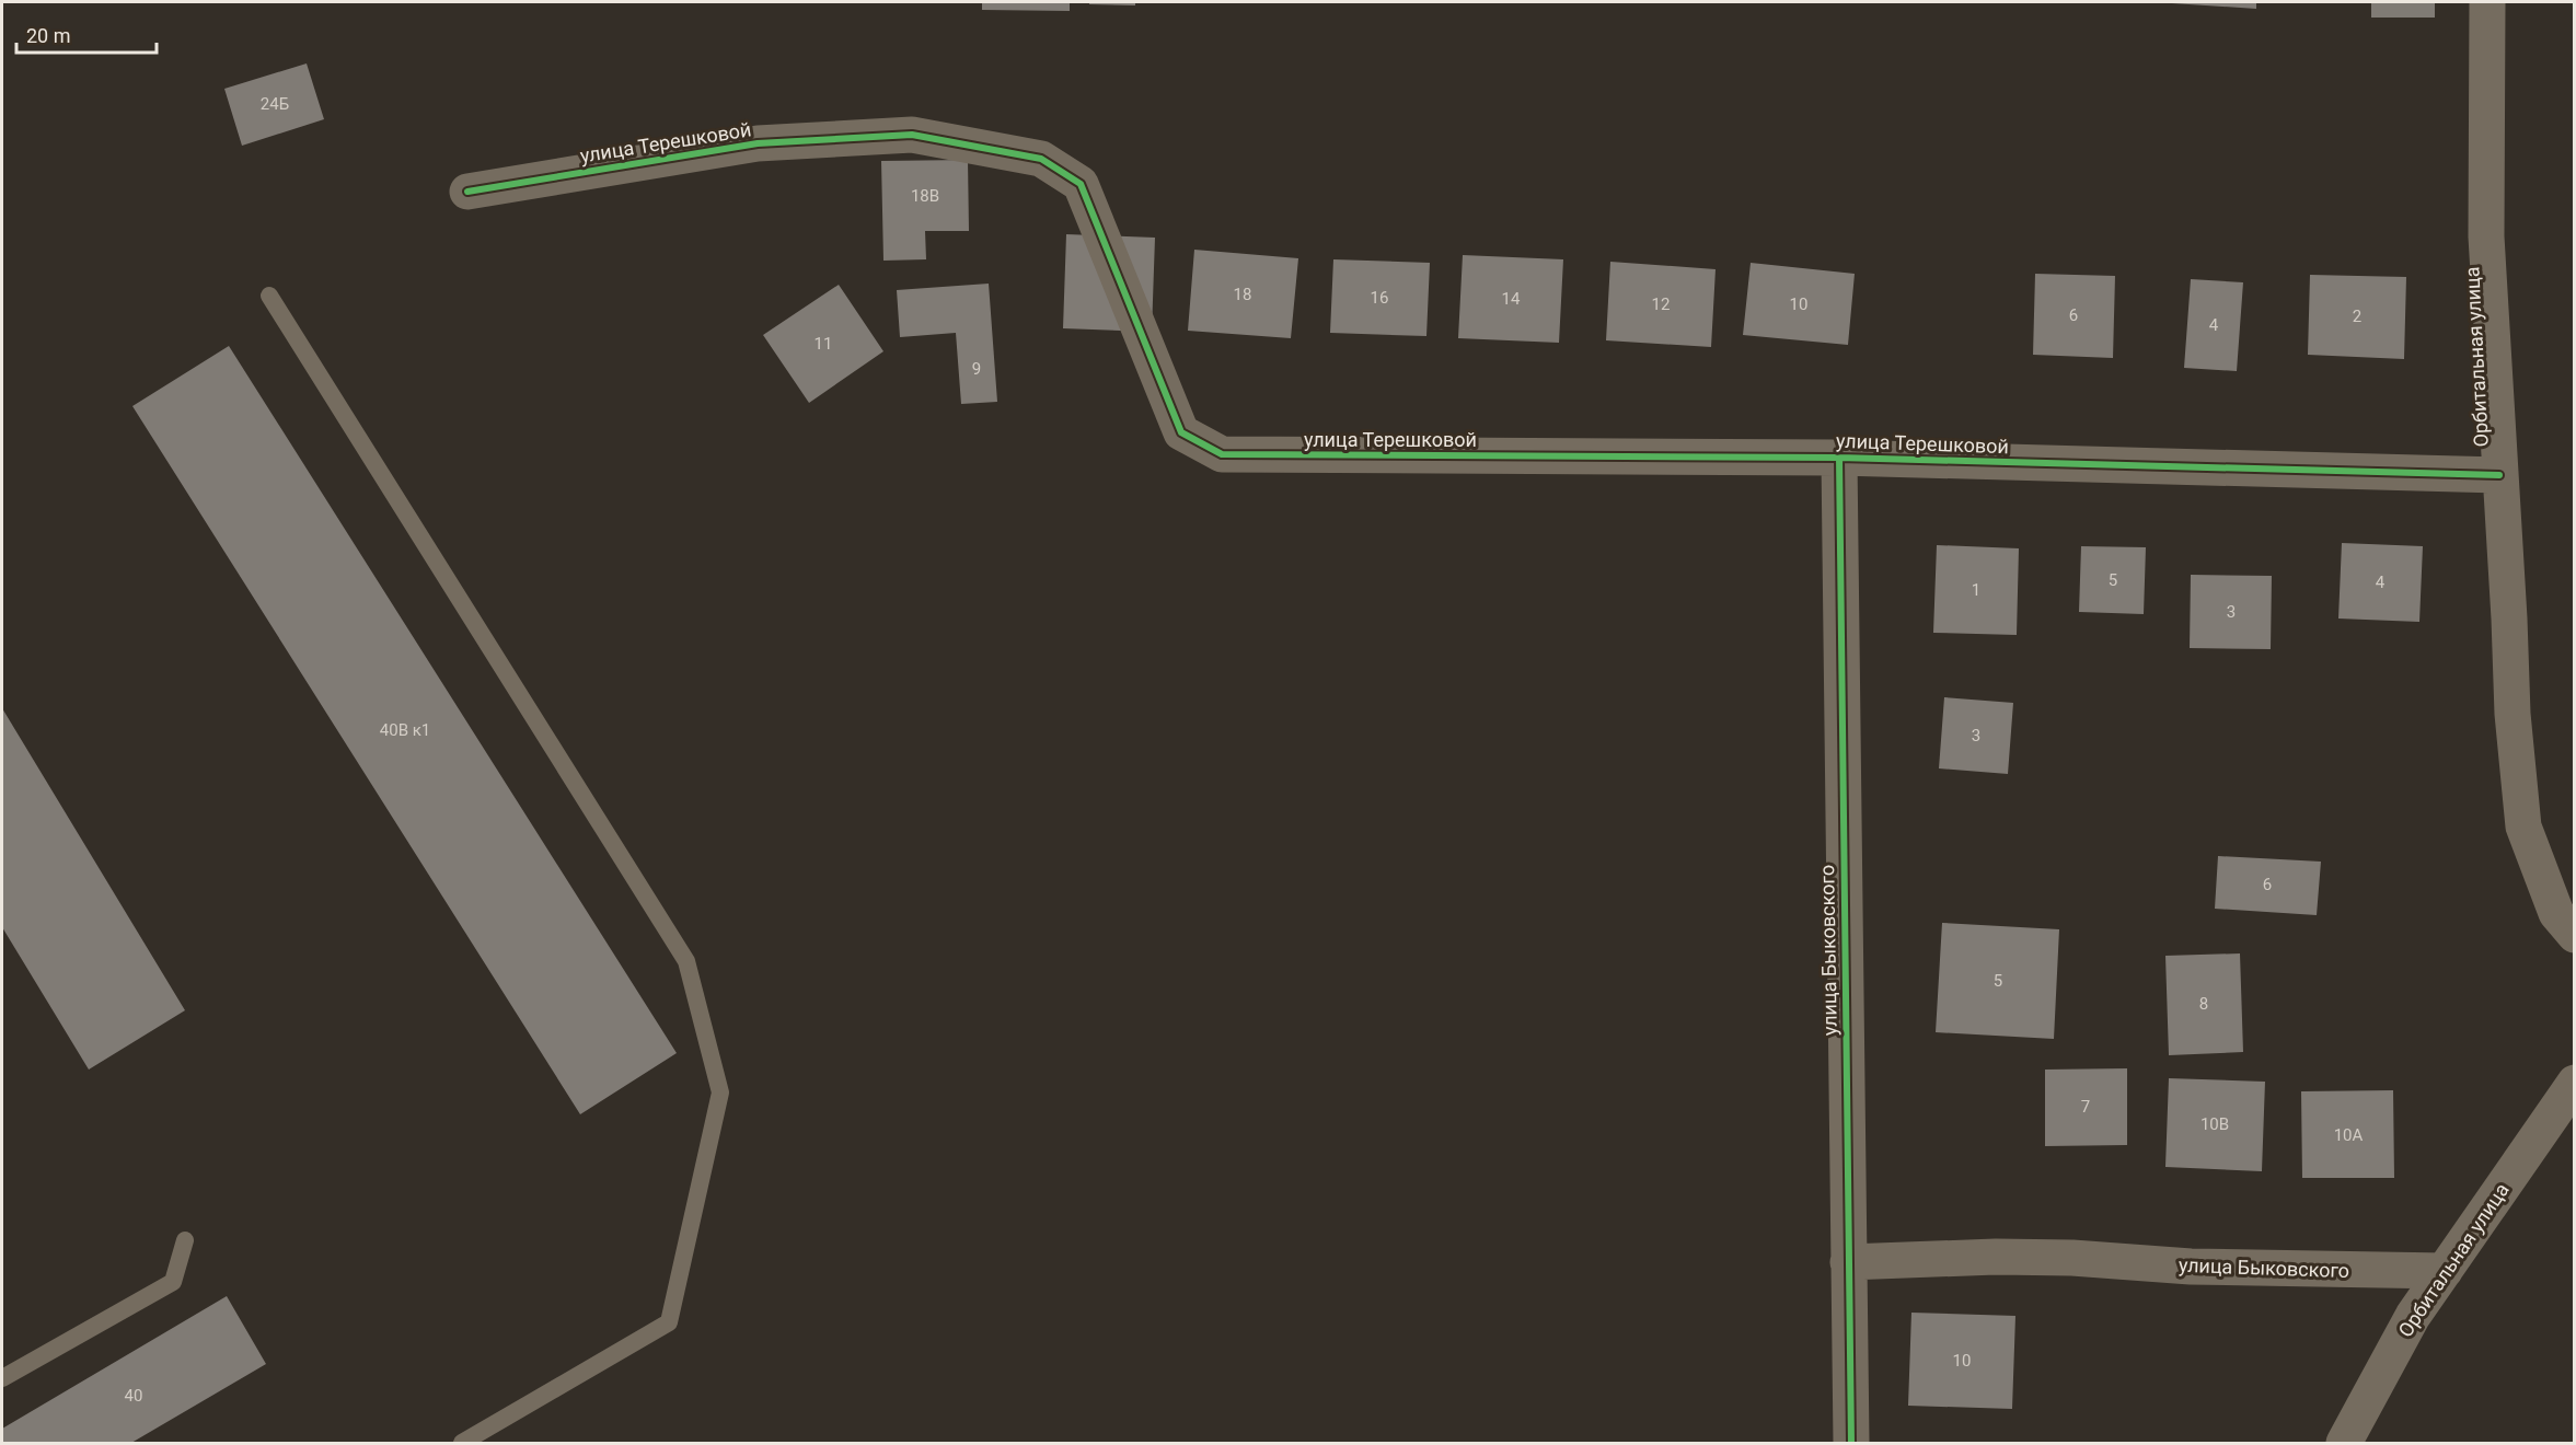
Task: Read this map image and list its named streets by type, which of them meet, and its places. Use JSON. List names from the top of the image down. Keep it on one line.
{"streets":{"street":["улица Терешковой","Орбитальная улица","улица Быковского"]},"crossings":[["улица Терешковой","Орбитальная улица"],["улица Терешковой","улица Быковского"],["Орбитальная улица","улица Быковского"]],"house_numbers":["24Б","18В","18","16","14","12","10","6","2","4","11","9","5","4","1","3","40В к1","3","6","5","8","7","10В","10А","10","40"],"scale_bar":"20 m"}
